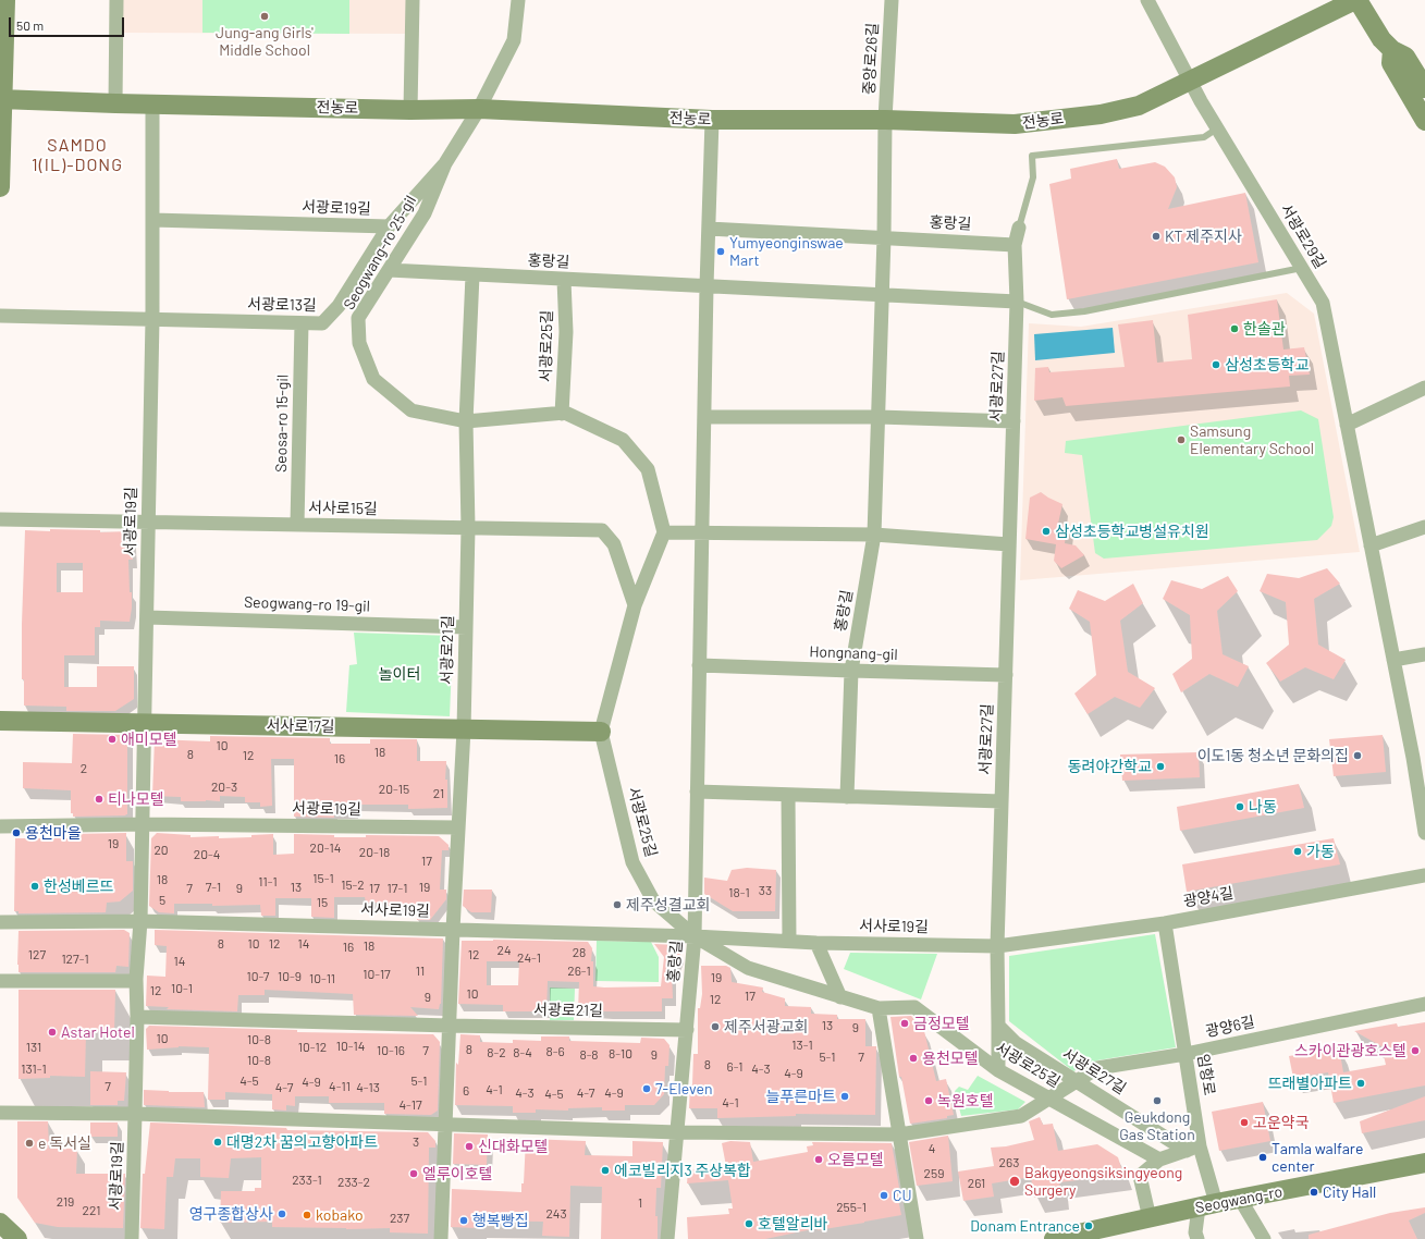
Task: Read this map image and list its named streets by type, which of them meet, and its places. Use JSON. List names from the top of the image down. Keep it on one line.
{"streets":{"street":["중앙로26길","전농로","서광로19길","홍랑길","서광로29길","Seogwang-ro 25-gil","서광로13길","서광로25길","서광로27길","Seosa-ro 15-gil","서사로15길","Seogwang-ro 19-gil","서광로21길","Hongnang-gil","서사로17길","광양4길","서사로19길","광양6길","임항로","Seogwang-ro"]},"crossings":[["중앙로26길","전농로"],["중앙로26길","홍랑길"],["전농로","서광로19길"],["전농로","홍랑길"],["전농로","서광로29길"],["전농로","서광로13길"],["서광로19길","서광로13길"],["서광로19길","서사로15길"],["서광로19길","Seogwang-ro 19-gil"],["서광로19길","서광로21길"],["서광로19길","서사로17길"],["서광로19길","서사로19길"],["홍랑길","Seogwang-ro 25-gil"],["홍랑길","서광로25길"],["홍랑길","서광로27길"],["홍랑길","서광로21길"],["홍랑길","Hongnang-gil"],["홍랑길","서사로19길"],["Seogwang-ro 25-gil","서광로13길"],["Seogwang-ro 25-gil","서광로25길"],["Seogwang-ro 25-gil","서광로21길"],["서광로13길","Seosa-ro 15-gil"],["서광로25길","서사로15길"],["서광로25길","서사로17길"],["서광로25길","서사로19길"],["서광로25길","광양6길"],["서광로27길","Hongnang-gil"],["서광로27길","광양4길"],["서광로27길","서사로19길"],["서광로27길","광양6길"],["서광로27길","임항로"],["Seosa-ro 15-gil","서사로15길"],["서사로15길","서광로21길"],["Seogwang-ro 19-gil","서광로21길"],["서광로21길","서사로17길"],["서광로21길","서사로19길"],["광양4길","서사로19길"],["광양4길","임항로"],["광양6길","임항로"],["임항로","Seogwang-ro"]],"districts":["SAMDO 1(IL)-DONG"],"parks":["놀이터"],"places":["Jung-ang Girls' Middle School","KT 제주지사","Yumyeonginswae Mart","한솔관","삼성초등학교","Samsung Elementary School","삼성초등학교병설유치원","애미모텔","이도1동 청소년 문화의집","동려야간학교","티나모텔","나동","용천마을","가동","한성베르뜨","제주성결교회","금정모텔","제주서광교회","Astar Hotel","스카이관광호스텔","용천모텔","뜨래별아파트","7-Eleven","늘푸른마트","녹원호텔","Geukdong Gas Station","고운약국","대명2차 꿈의고향아파트","e 독서실","신대화모텔","Tamla walfare center","오름모텔","에코빌리지3 주상복합","엘루이호텔","Bakgyeongsiksingyeong Surgery","City Hall","CU","영구종합상사","kobako","행복빵집","호텔알리바","Donam Entrance"],"house_numbers":["10","18","8","12","16","2","20-3","20-15","21","19","20-14","20","20-18","20-4","17","15-1","18","11-1","15-2","7-1","13","19","7","9","17","17-1","33","18-1","5","15","8","10","12","14","18","16","24","28","127","12","24-1","127-1","14","11","26-1","10-17","10-7","10-9","19","10-11","10-1","12","10","17","9","12","13","9","10","10-8","13-1","10-14","131","10-12","8","10-16","7","8-6","8-2","8-4","8-10","8-8","9","5-1","7","10-8","8","6-1","131-1","4-3","4-9","4-5","5-1","4-9","7","4-11","4-7","4-13","4-1","6","4-3","4-7","4-9","4-5","4-1","4-17","3","4","263","259","233-1","233-2","261","219","1","255-1","221","243","237"],"scale_bar":"50 m"}
